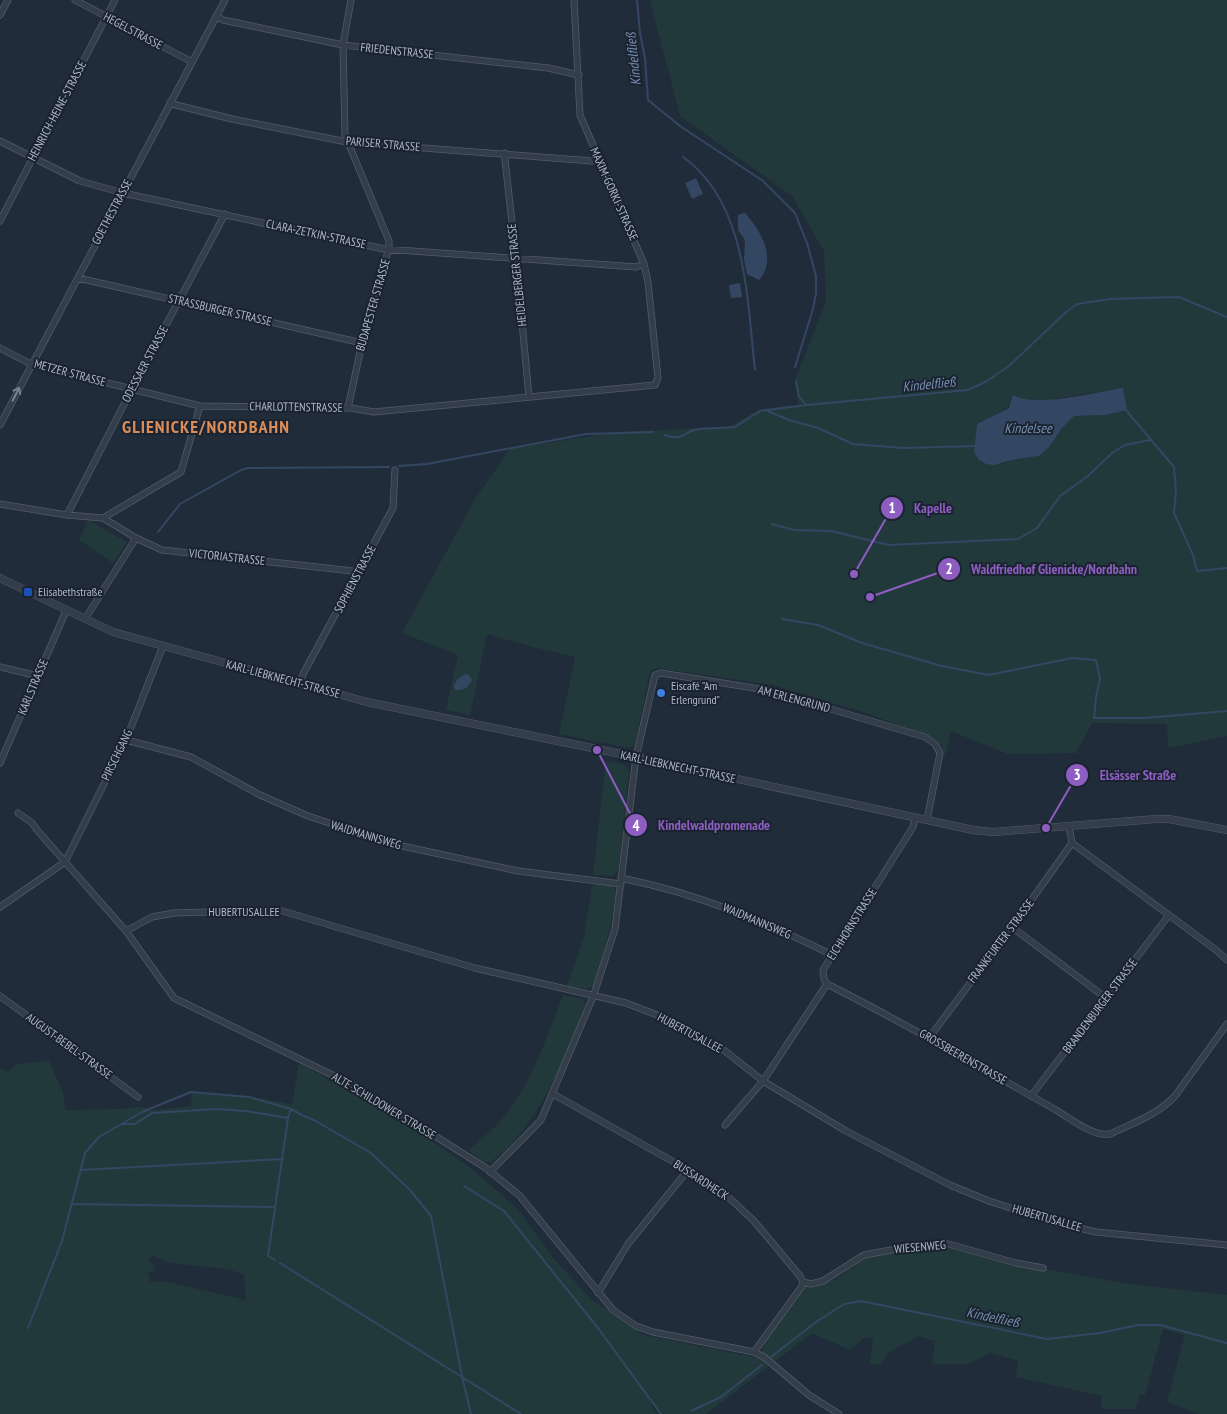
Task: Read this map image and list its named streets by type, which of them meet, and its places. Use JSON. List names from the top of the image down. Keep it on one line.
{"streets":{"street":["HEGELSTRASSE","FRIEDENSTRASSE","HEINRICH-HEINE-STRASSE","PARISER STRASSE","MAXIM-GORKI-STRASSE","GOETHESTRASSE","CLARA-ZETKIN-STRASSE","HEIDELBERGER STRASSE","BUDAPESTER STRASSE","STRASSBURGER STRASSE","ODESSAER STRASSE","METZER STRASSE","CHARLOTTENSTRASSE","VICTORIASTRASSE","SOPHIENSTRASSE","KARL-LIEBKNECHT-STRASSE","KARLSTRASSE","AM ERLENGRUND","PIRSCHGANG","WAIDMANNSWEG","HUBERTUSALLEE","EICHHORNSTRASSE","FRANKFURTER STRASSE","BRANDENBURGER STRASSE","AUGUST-BEBEL-STRASSE","GROSSBEERENSTRASSE","ALTE SCHILDOWER STRASSE","BUSSARDHECK","WIESENWEG"]},"crossings":[["HEGELSTRASSE","HEINRICH-HEINE-STRASSE"],["HEGELSTRASSE","GOETHESTRASSE"],["FRIEDENSTRASSE","MAXIM-GORKI-STRASSE"],["FRIEDENSTRASSE","GOETHESTRASSE"],["FRIEDENSTRASSE","BUDAPESTER STRASSE"],["HEINRICH-HEINE-STRASSE","CLARA-ZETKIN-STRASSE"],["PARISER STRASSE","MAXIM-GORKI-STRASSE"],["PARISER STRASSE","GOETHESTRASSE"],["PARISER STRASSE","HEIDELBERGER STRASSE"],["PARISER STRASSE","BUDAPESTER STRASSE"],["MAXIM-GORKI-STRASSE","CLARA-ZETKIN-STRASSE"],["MAXIM-GORKI-STRASSE","CHARLOTTENSTRASSE"],["GOETHESTRASSE","CLARA-ZETKIN-STRASSE"],["GOETHESTRASSE","STRASSBURGER STRASSE"],["GOETHESTRASSE","METZER STRASSE"],["CLARA-ZETKIN-STRASSE","HEIDELBERGER STRASSE"],["CLARA-ZETKIN-STRASSE","BUDAPESTER STRASSE"],["CLARA-ZETKIN-STRASSE","ODESSAER STRASSE"],["HEIDELBERGER STRASSE","CHARLOTTENSTRASSE"],["BUDAPESTER STRASSE","STRASSBURGER STRASSE"],["BUDAPESTER STRASSE","CHARLOTTENSTRASSE"],["STRASSBURGER STRASSE","ODESSAER STRASSE"],["ODESSAER STRASSE","METZER STRASSE"],["METZER STRASSE","CHARLOTTENSTRASSE"],["VICTORIASTRASSE","SOPHIENSTRASSE"],["SOPHIENSTRASSE","KARL-LIEBKNECHT-STRASSE"],["KARL-LIEBKNECHT-STRASSE","KARLSTRASSE"],["KARL-LIEBKNECHT-STRASSE","AM ERLENGRUND"],["KARL-LIEBKNECHT-STRASSE","PIRSCHGANG"],["KARL-LIEBKNECHT-STRASSE","EICHHORNSTRASSE"],["PIRSCHGANG","WAIDMANNSWEG"],["PIRSCHGANG","ALTE SCHILDOWER STRASSE"],["WAIDMANNSWEG","EICHHORNSTRASSE"],["HUBERTUSALLEE","EICHHORNSTRASSE"],["HUBERTUSALLEE","ALTE SCHILDOWER STRASSE"],["EICHHORNSTRASSE","GROSSBEERENSTRASSE"],["FRANKFURTER STRASSE","GROSSBEERENSTRASSE"],["BRANDENBURGER STRASSE","GROSSBEERENSTRASSE"],["BUSSARDHECK","WIESENWEG"]],"districts":["GLIENICKE/NORDBAHN"],"water":["Kindelfließ","Kindelsee"],"places":{"other":["Kapelle","Waldfriedhof Glienicke/Nordbahn","Eiscafé \"Am Erlengrund\"","Kindelwaldpromenade","Elsässer Straße"],"transit":["Elisabethstraße"]}}
